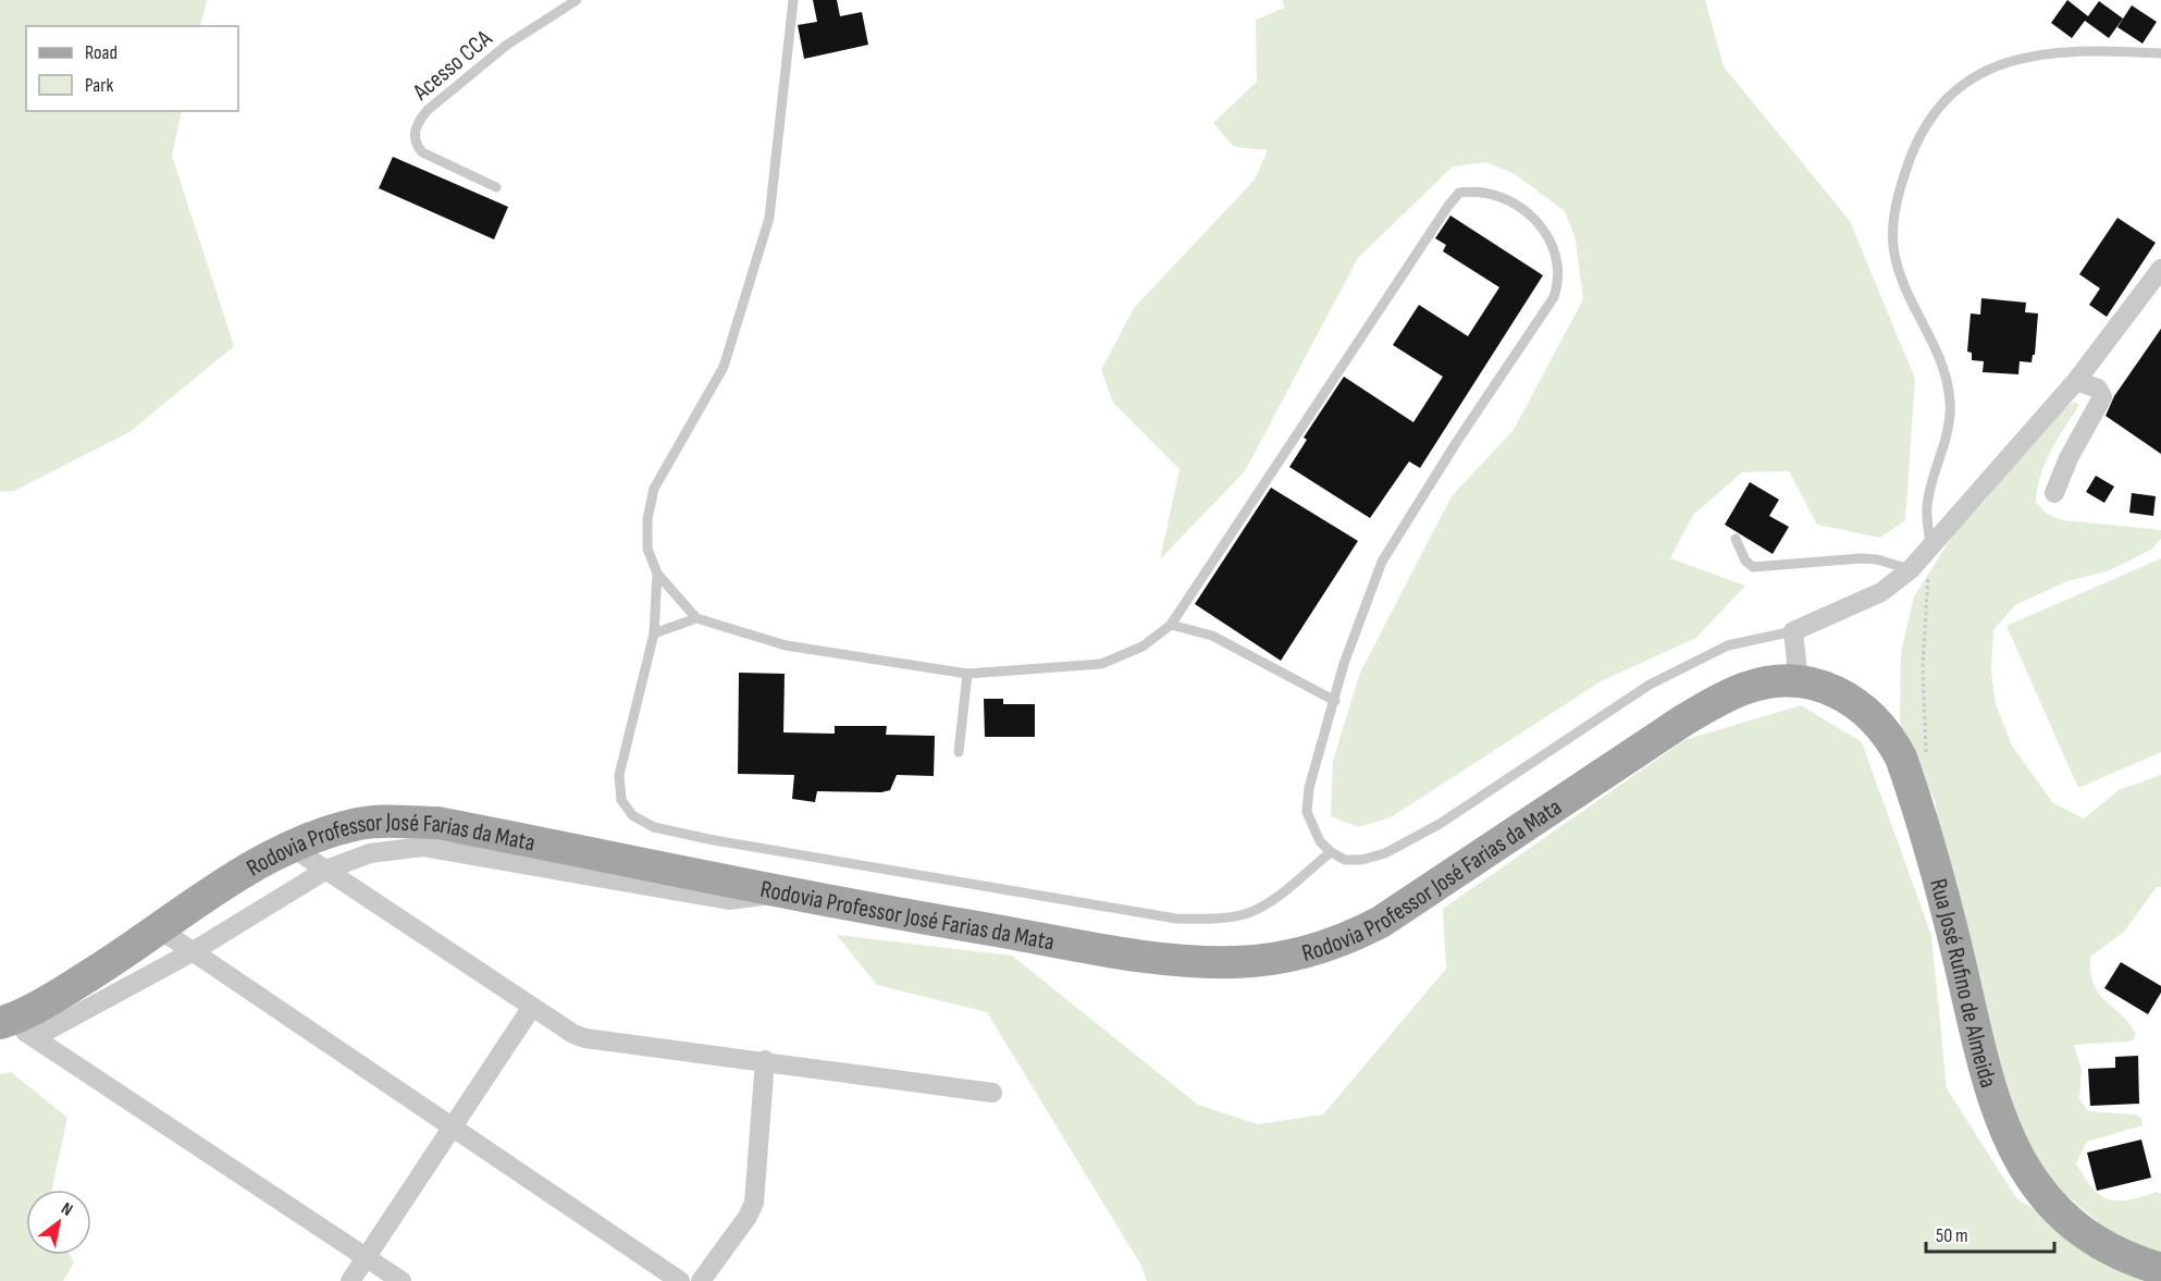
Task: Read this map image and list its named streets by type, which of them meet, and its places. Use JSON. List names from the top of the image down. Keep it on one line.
{"streets":{"main road":["Rodovia Professor José Farias da Mata","Rua José Rufino de Almeida"],"lane":["Acesso CCA"]},"crossings":[["Rodovia Professor José Farias da Mata","Rua José Rufino de Almeida"]],"legend":["Road","Park"],"scale_bar":"50 m","north":"top right"}
